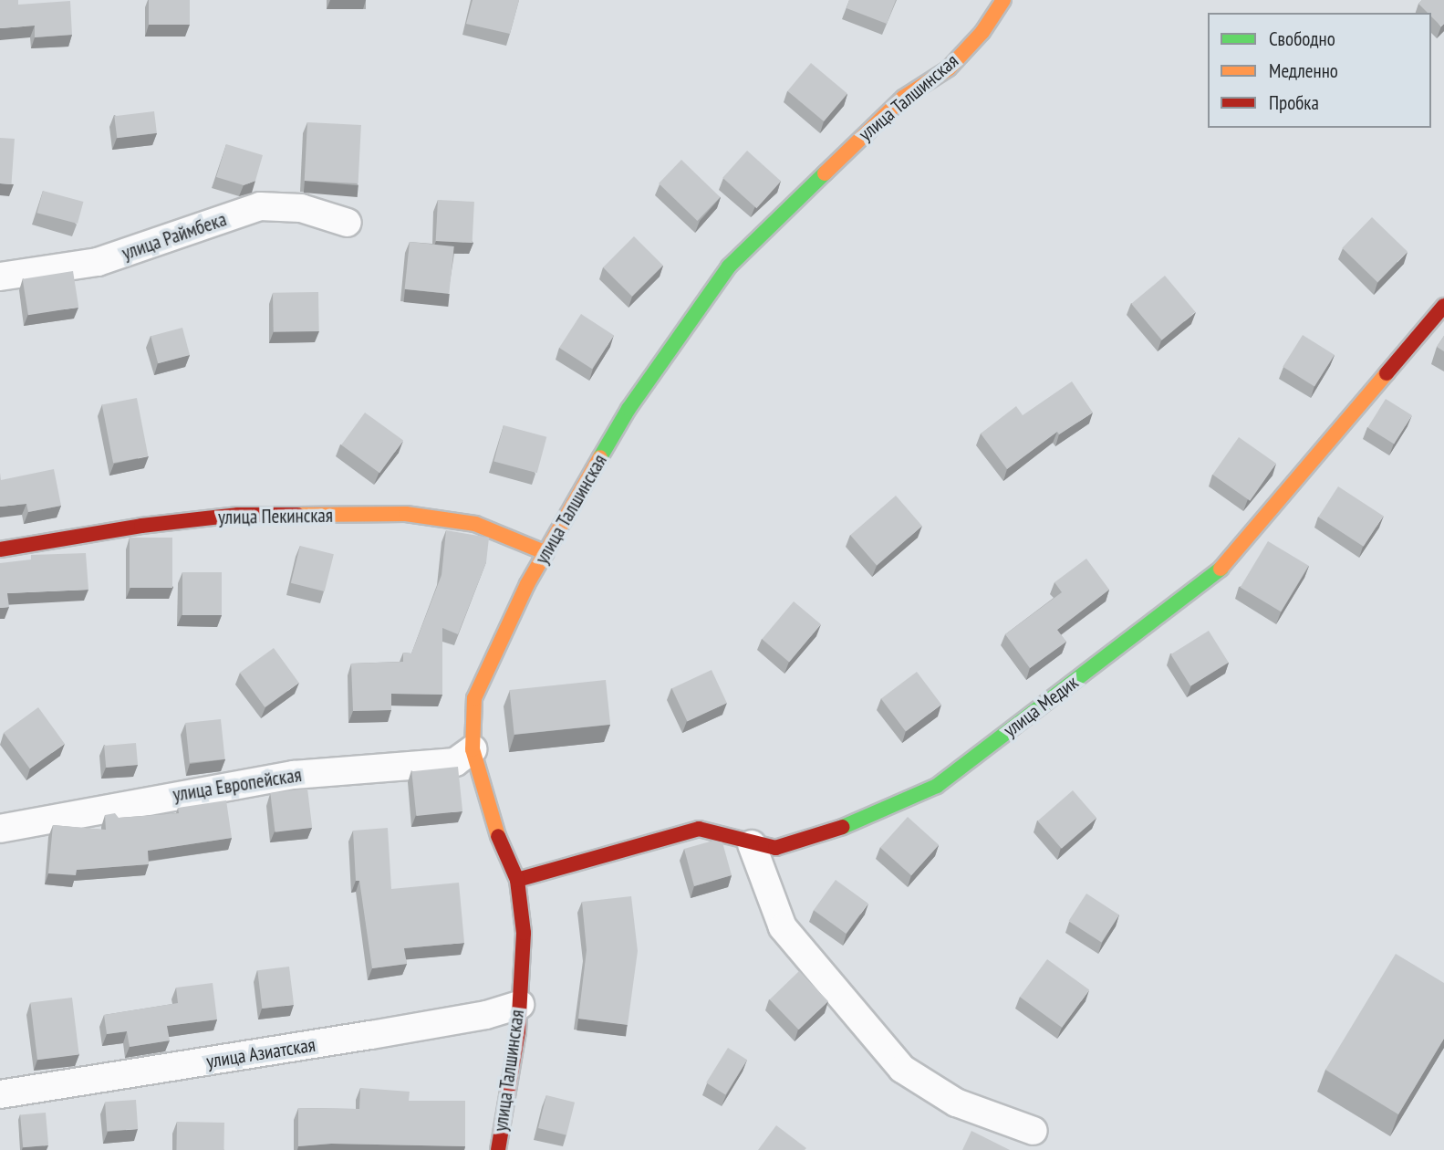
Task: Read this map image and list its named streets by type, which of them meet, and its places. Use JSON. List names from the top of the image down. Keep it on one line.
{"streets":{"street":["улица Талшинская","улица Раймбека","улица Пекинская","улица Медик","улица Европейская","улица Азиатская"]},"crossings":[["улица Талшинская","улица Пекинская"],["улица Талшинская","улица Медик"],["улица Талшинская","улица Европейская"],["улица Талшинская","улица Азиатская"]],"legend":["Свободно","Медленно","Пробка"]}
